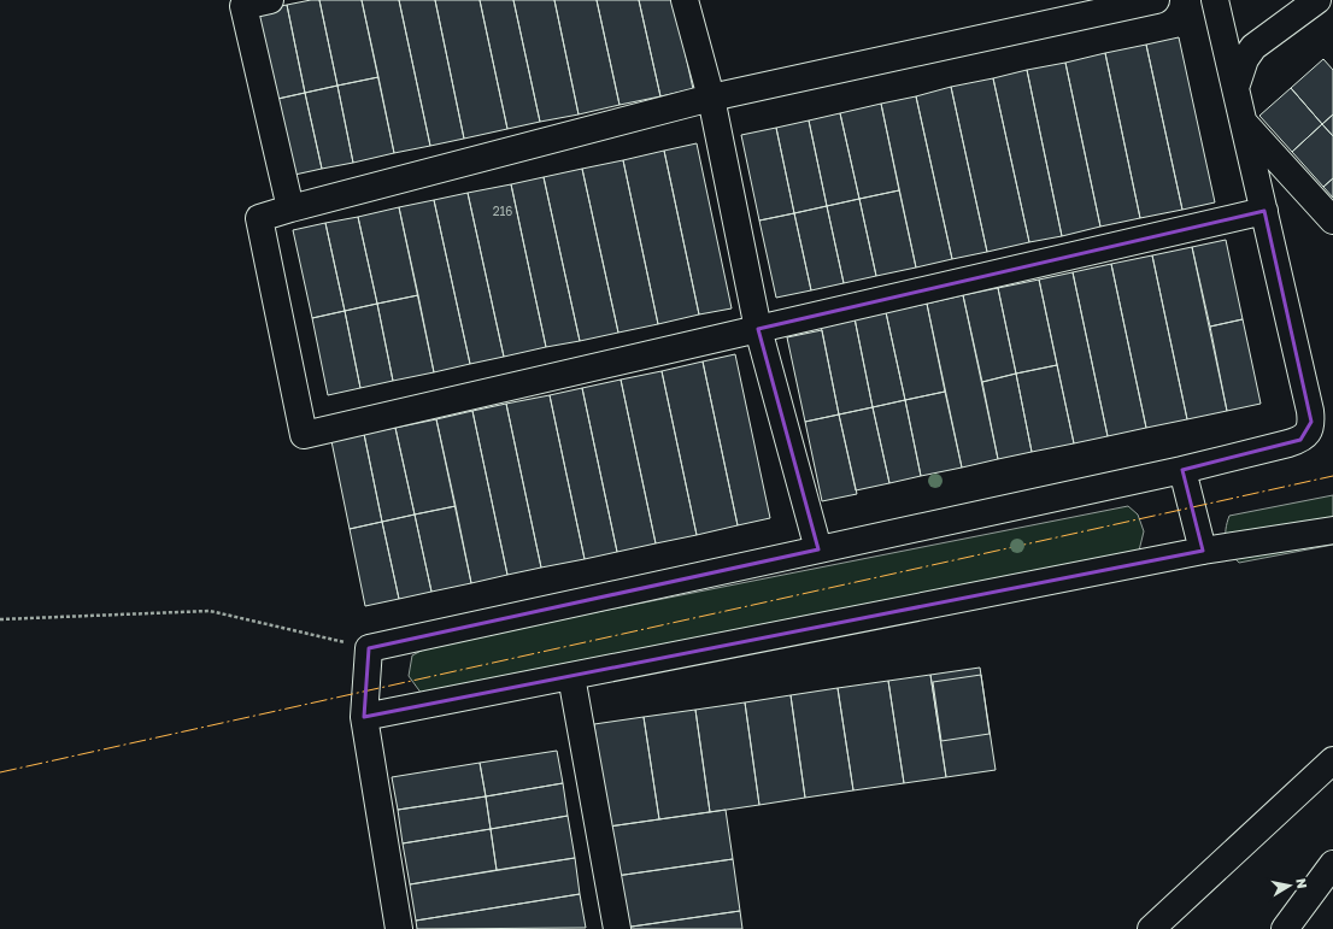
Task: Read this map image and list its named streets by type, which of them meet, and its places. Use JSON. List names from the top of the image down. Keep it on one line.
{"house_numbers":["216"],"north":"right"}
